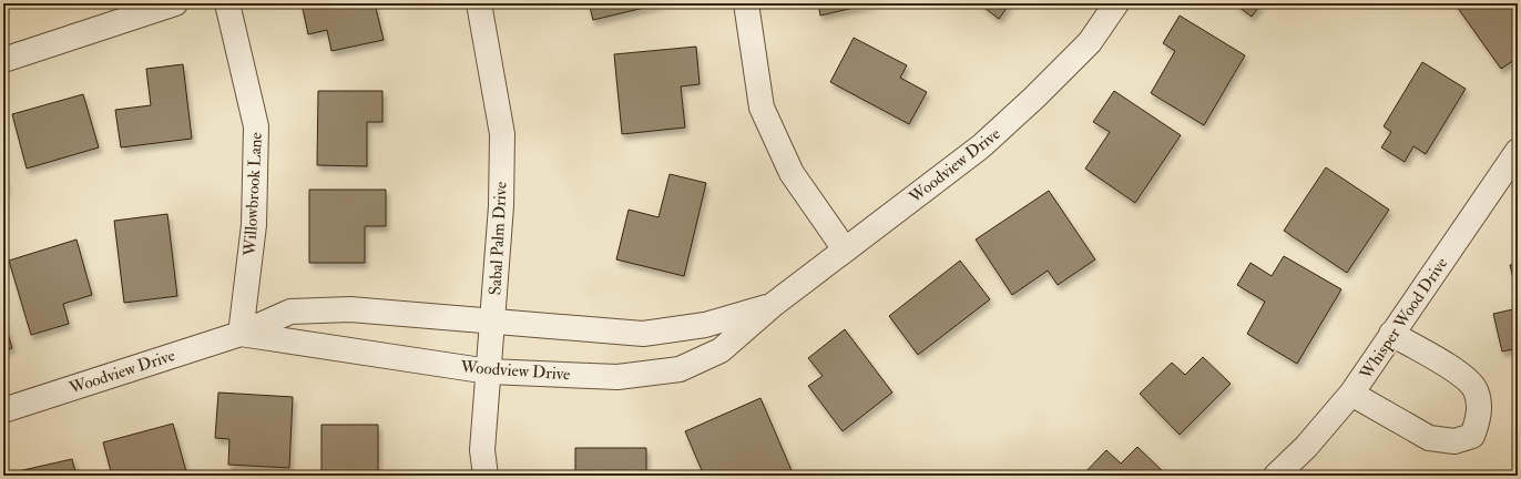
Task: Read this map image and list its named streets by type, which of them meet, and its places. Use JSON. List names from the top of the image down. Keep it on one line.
{"streets":{"street":["Woodview Drive","Willowbrook Lane","Sabal Palm Drive","Whisper Wood Drive"]},"crossings":[["Woodview Drive","Willowbrook Lane"],["Woodview Drive","Sabal Palm Drive"]]}
